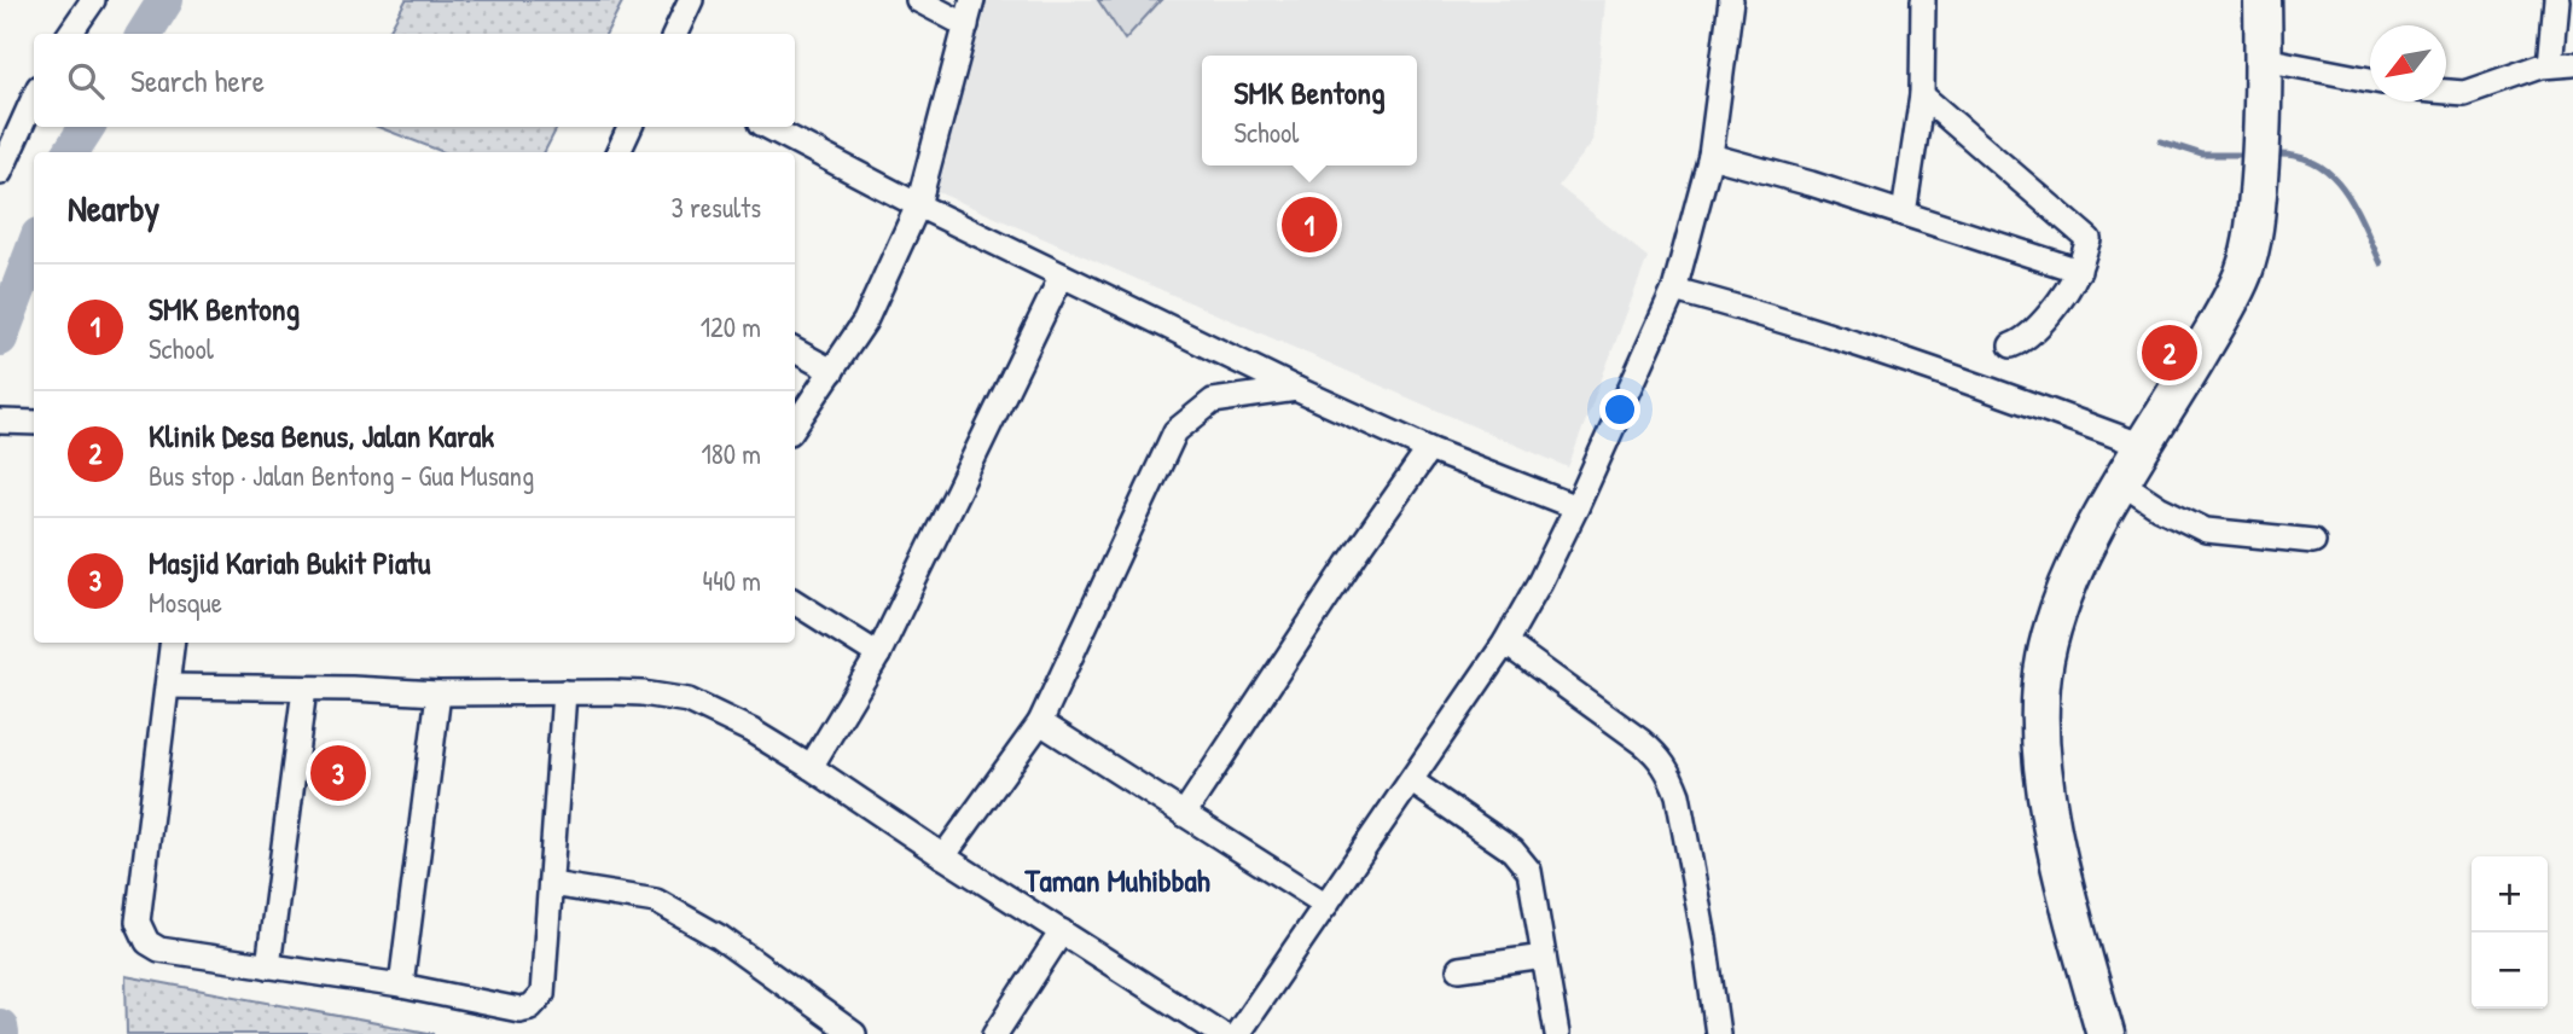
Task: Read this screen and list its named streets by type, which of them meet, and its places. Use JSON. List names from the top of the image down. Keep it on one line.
{"districts":["Taman Muhibbah"],"north":"bottom left","page":{"search":"Search here","popup":["SMK Bentong","School"],"heading":["Nearby","3 results"],"pins":["1","2","3"],"list":[{"mark":"1","name":"SMK Bentong","note":"School","value":"120 m"},{"mark":"2","name":"Klinik Desa Benus, Jalan Karak","note":"Bus stop · Jalan Bentong - Gua Musang","value":"180 m"},{"mark":"3","name":"Masjid Kariah Bukit Piatu","note":"Mosque","value":"440 m"}],"map_buttons":["+","−"]}}
